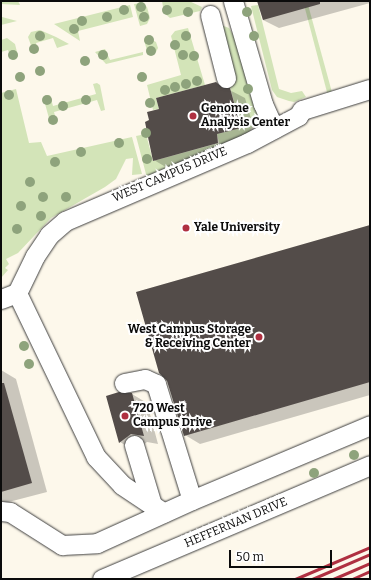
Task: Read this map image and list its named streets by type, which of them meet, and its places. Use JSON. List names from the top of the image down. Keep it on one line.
{"streets":{"street":["WEST CAMPUS DRIVE","HEFFERNAN DRIVE"]},"places":["Genome Analysis Center","Yale University","West Campus Storage & Receiving Center","720 West Campus Drive"],"scale_bar":"50 m"}
